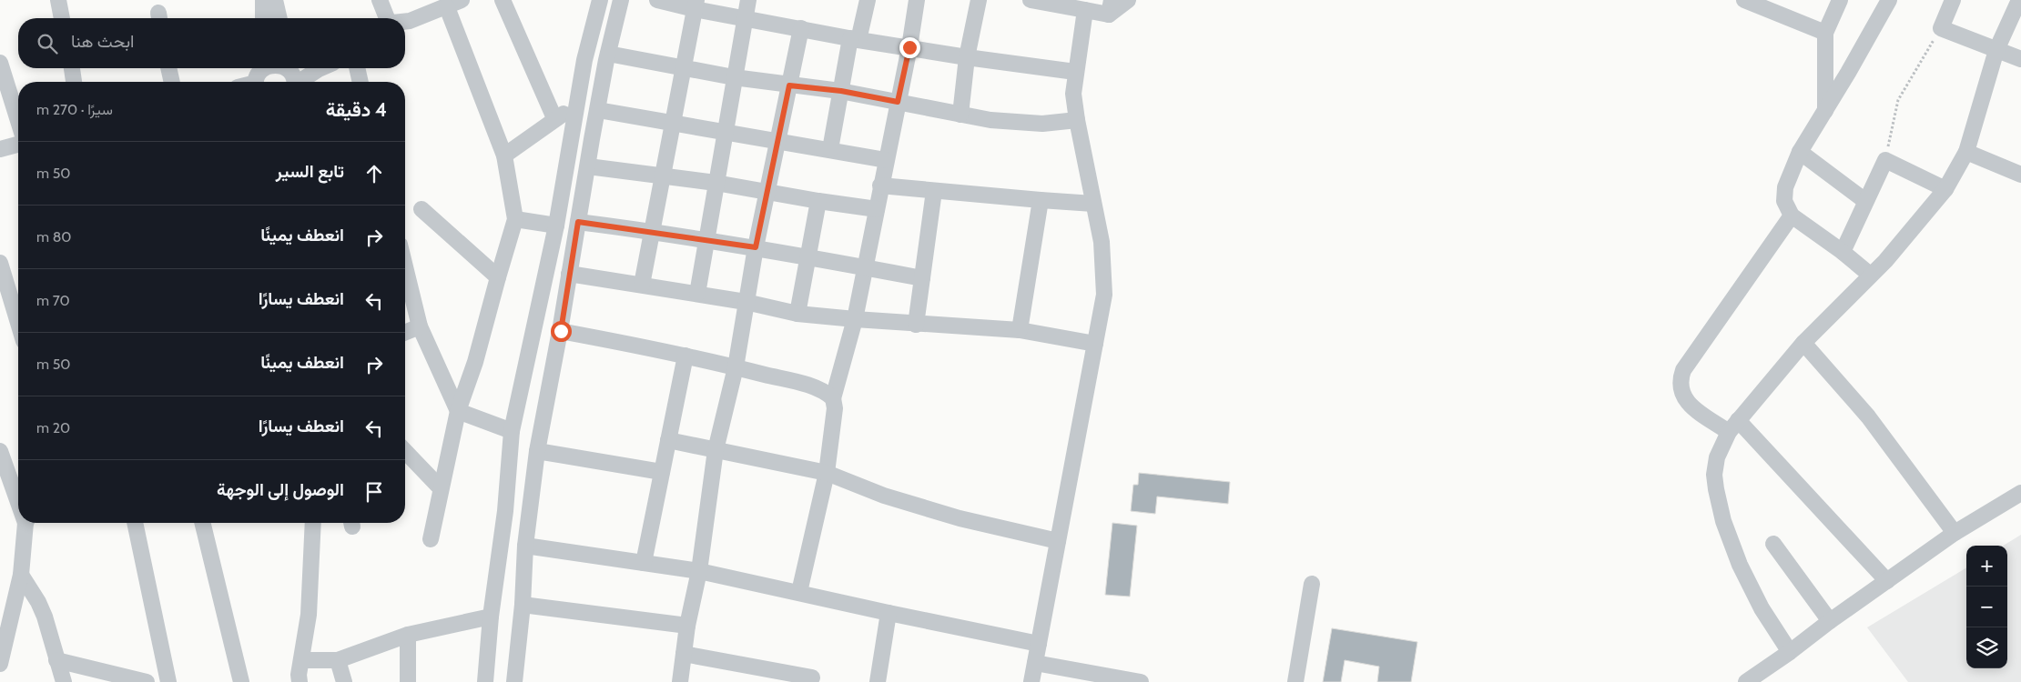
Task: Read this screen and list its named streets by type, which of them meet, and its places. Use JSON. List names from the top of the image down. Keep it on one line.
{"page":{"search":"ابحث هنا","heading":["4 دقيقة","سيرًا · 270 m"],"list":[["تابع السير","50 m"],["انعطف يمينًا","80 m"],["انعطف يسارًا","70 m"],["انعطف يمينًا","50 m"],["انعطف يسارًا","20 m"],"الوصول إلى الوجهة"],"map_buttons":["+","−"]}}
